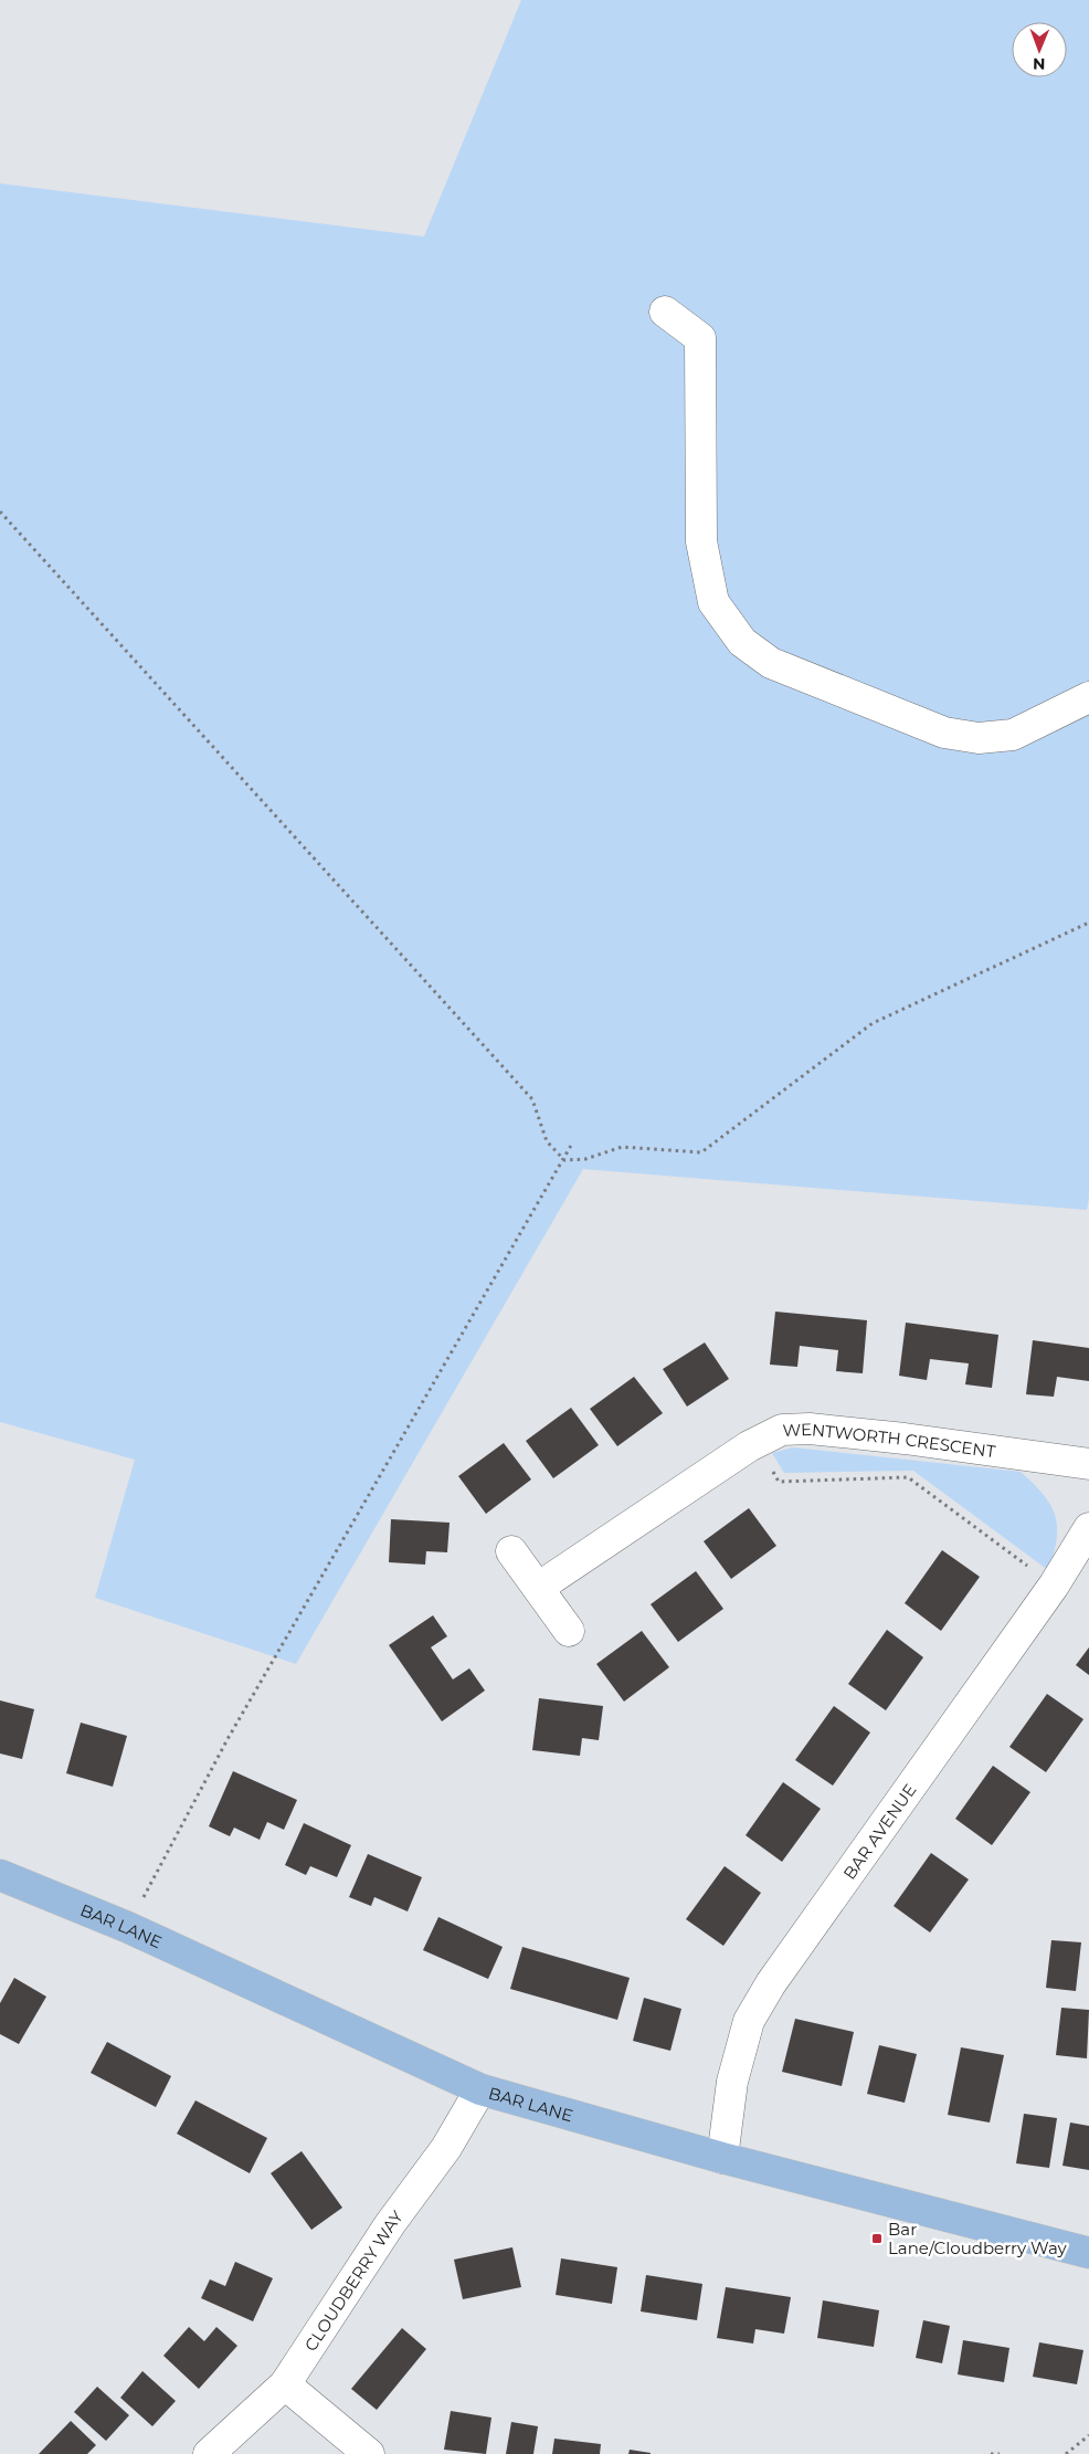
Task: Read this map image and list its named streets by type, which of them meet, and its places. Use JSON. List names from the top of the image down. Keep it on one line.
{"streets":{"main road":["BAR LANE"],"street":["WENTWORTH CRESCENT","BAR AVENUE","CLOUDBERRY WAY"]},"crossings":[["BAR AVENUE","BAR LANE"],["BAR LANE","CLOUDBERRY WAY"]],"places":{"transit":["Bar Lane/Cloudberry Way"]},"north":"bottom"}
